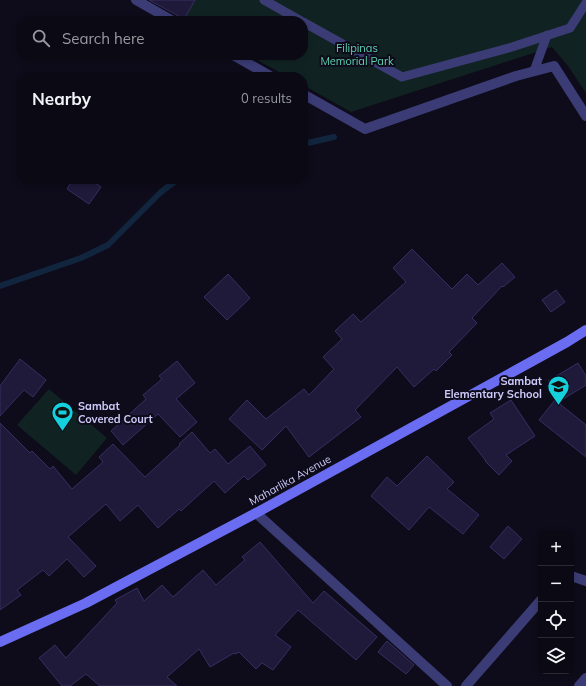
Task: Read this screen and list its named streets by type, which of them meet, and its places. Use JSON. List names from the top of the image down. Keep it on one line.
{"streets":{"main road":["Maharlika Avenue"]},"parks":["Filipinas Memorial Park"],"places":{"school or university":["Sambat Elementary School"],"sports":["Sambat Covered Court"]},"page":{"search":"Search here","heading":["Nearby","0 results"],"map_buttons":["+","−"]}}
